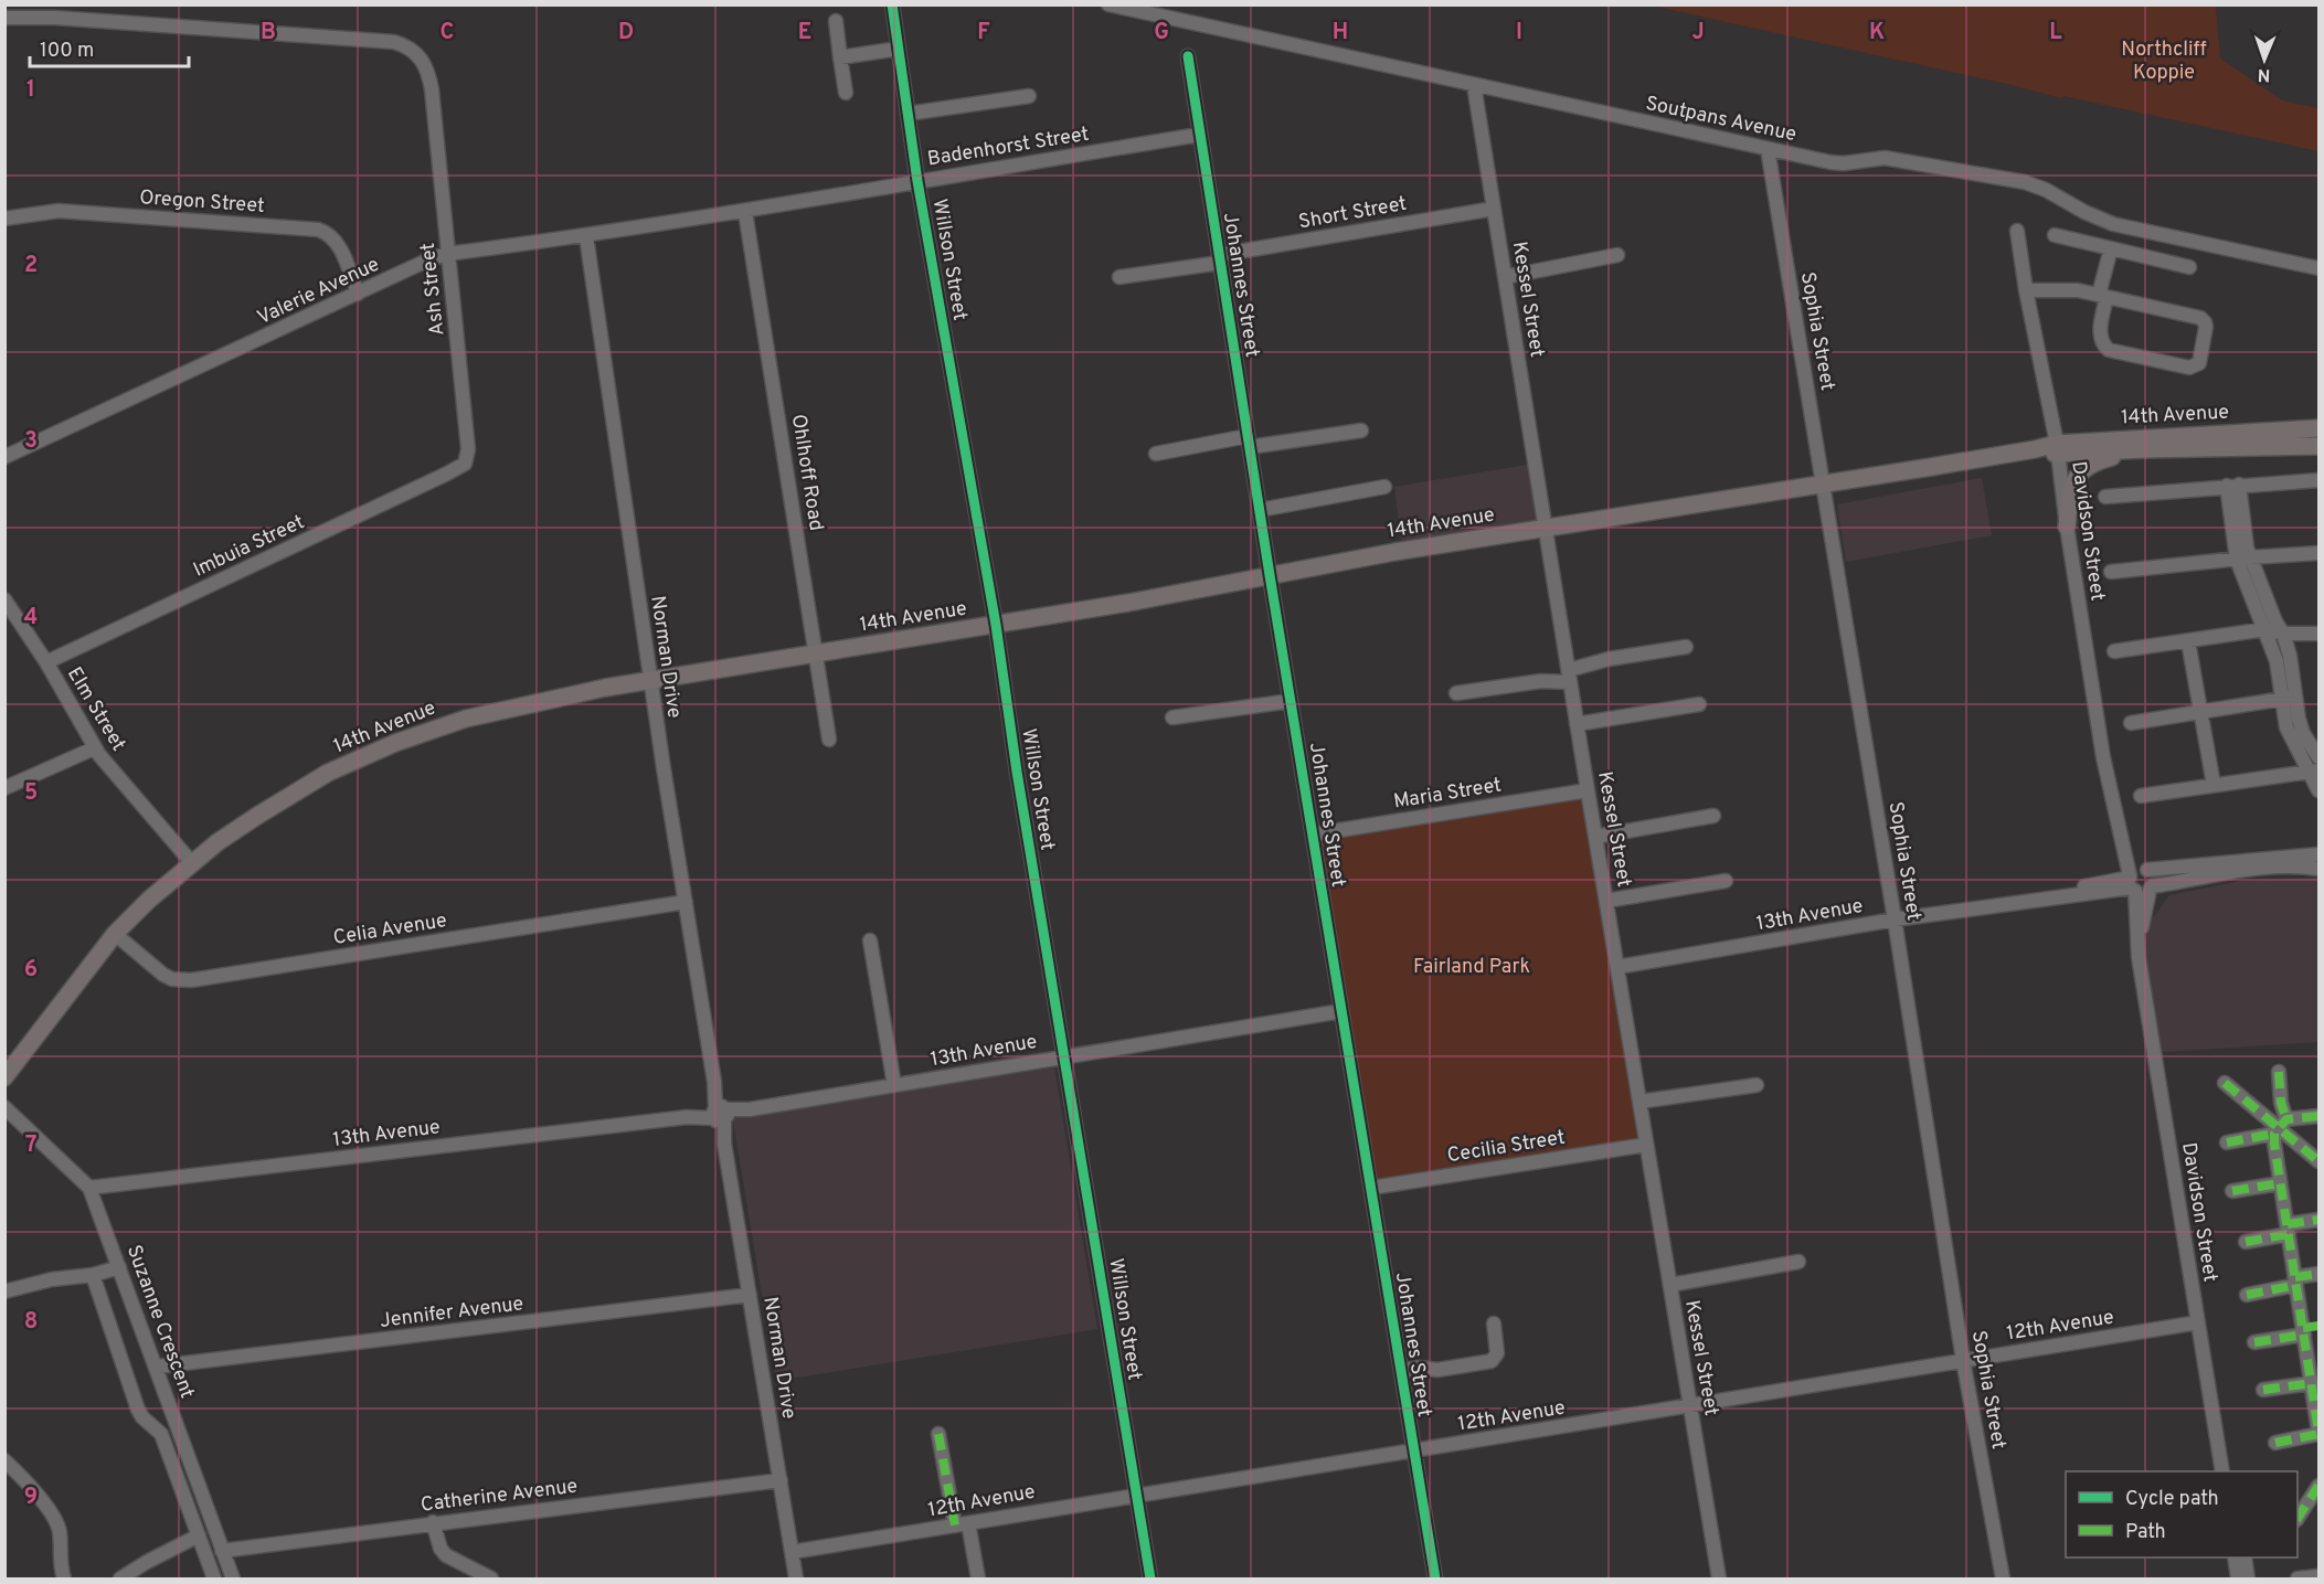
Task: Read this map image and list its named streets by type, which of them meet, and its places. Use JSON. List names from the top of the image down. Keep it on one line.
{"streets":{"main road":["14th Avenue"],"street":["Soutpans Avenue","Badenhorst Street","Oregon Street","Short Street","Willson Street","Johannes Street","Ash Street","Valerie Avenue","Kessel Street","Sophia Street","Ohlhoff Road","Davidson Street","Imbuia Street","Norman Drive","Elm Street","Maria Street","13th Avenue","Celia Avenue","Cecilia Street","Jennifer Avenue","Suzanne Crescent","12th Avenue","Catherine Avenue"]},"crossings":[["Soutpans Avenue","Kessel Street"],["Soutpans Avenue","Sophia Street"],["Badenhorst Street","Willson Street"],["Badenhorst Street","Johannes Street"],["Badenhorst Street","Valerie Avenue"],["Badenhorst Street","Ohlhoff Road"],["Oregon Street","Valerie Avenue"],["Short Street","Johannes Street"],["Short Street","Kessel Street"],["Willson Street","14th Avenue"],["Willson Street","13th Avenue"],["Willson Street","12th Avenue"],["Johannes Street","14th Avenue"],["Johannes Street","Maria Street"],["Johannes Street","13th Avenue"],["Johannes Street","Cecilia Street"],["Johannes Street","12th Avenue"],["Ash Street","Valerie Avenue"],["Ash Street","Imbuia Street"],["Valerie Avenue","Norman Drive"],["Kessel Street","14th Avenue"],["Kessel Street","Maria Street"],["Kessel Street","13th Avenue"],["Kessel Street","Cecilia Street"],["Kessel Street","12th Avenue"],["Sophia Street","14th Avenue"],["Sophia Street","13th Avenue"],["Sophia Street","12th Avenue"],["14th Avenue","Ohlhoff Road"],["14th Avenue","Davidson Street"],["14th Avenue","Norman Drive"],["14th Avenue","Elm Street"],["14th Avenue","Celia Avenue"],["Davidson Street","13th Avenue"],["Davidson Street","12th Avenue"],["Imbuia Street","Elm Street"],["Norman Drive","13th Avenue"],["Norman Drive","Celia Avenue"],["Norman Drive","Jennifer Avenue"],["Norman Drive","12th Avenue"],["Norman Drive","Catherine Avenue"],["13th Avenue","Suzanne Crescent"],["Jennifer Avenue","Suzanne Crescent"],["Suzanne Crescent","Catherine Avenue"]],"parks":["Northcliff Koppie","Fairland Park"],"legend":["Cycle path","Path"],"scale_bar":"100 m","north":"bottom","grid":{"columns":["B","C","D","E","F","G","H","I","J","K","L"],"rows":["1","2","3","4","5","6","7","8","9"]}}
